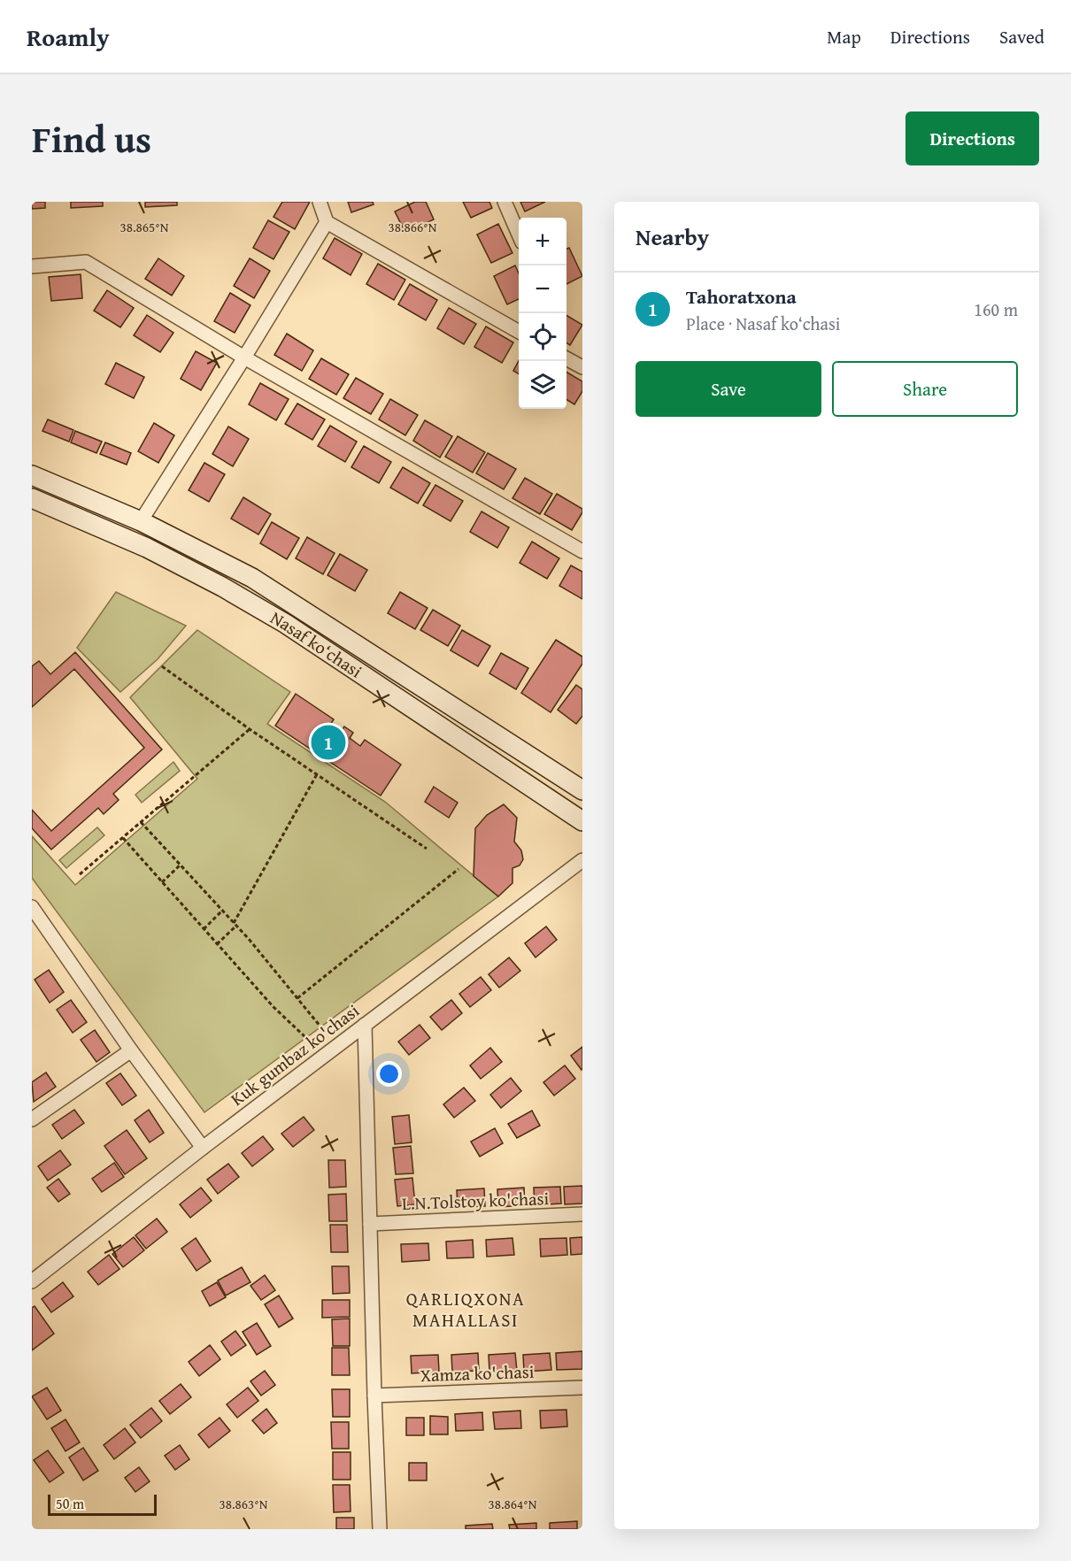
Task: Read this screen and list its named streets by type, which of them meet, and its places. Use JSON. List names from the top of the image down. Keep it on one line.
{"streets":{"main road":["Nasaf ko‘chasi"],"street":["Kuk gumbaz ko'chasi","L.N.Tolstoy ko'chasi","Xamza ko'chasi"]},"districts":["QARLIQXONA MAHALLASI"],"scale_bar":"50 m","page":{"header":"Roamly","nav":["Map","Directions","Saved"],"title":"Find us","buttons":["Directions",["Save","Share"]],"heading":"Nearby","map_buttons":["+","−"],"list":[{"mark":"1","name":"Tahoratxona","note":"Place · Nasaf ko‘chasi","value":"160 m"}],"pins":"1","scale":"50 m"},"coordinates":["38.865°N","38.866°N","38.863°N","38.864°N"]}
